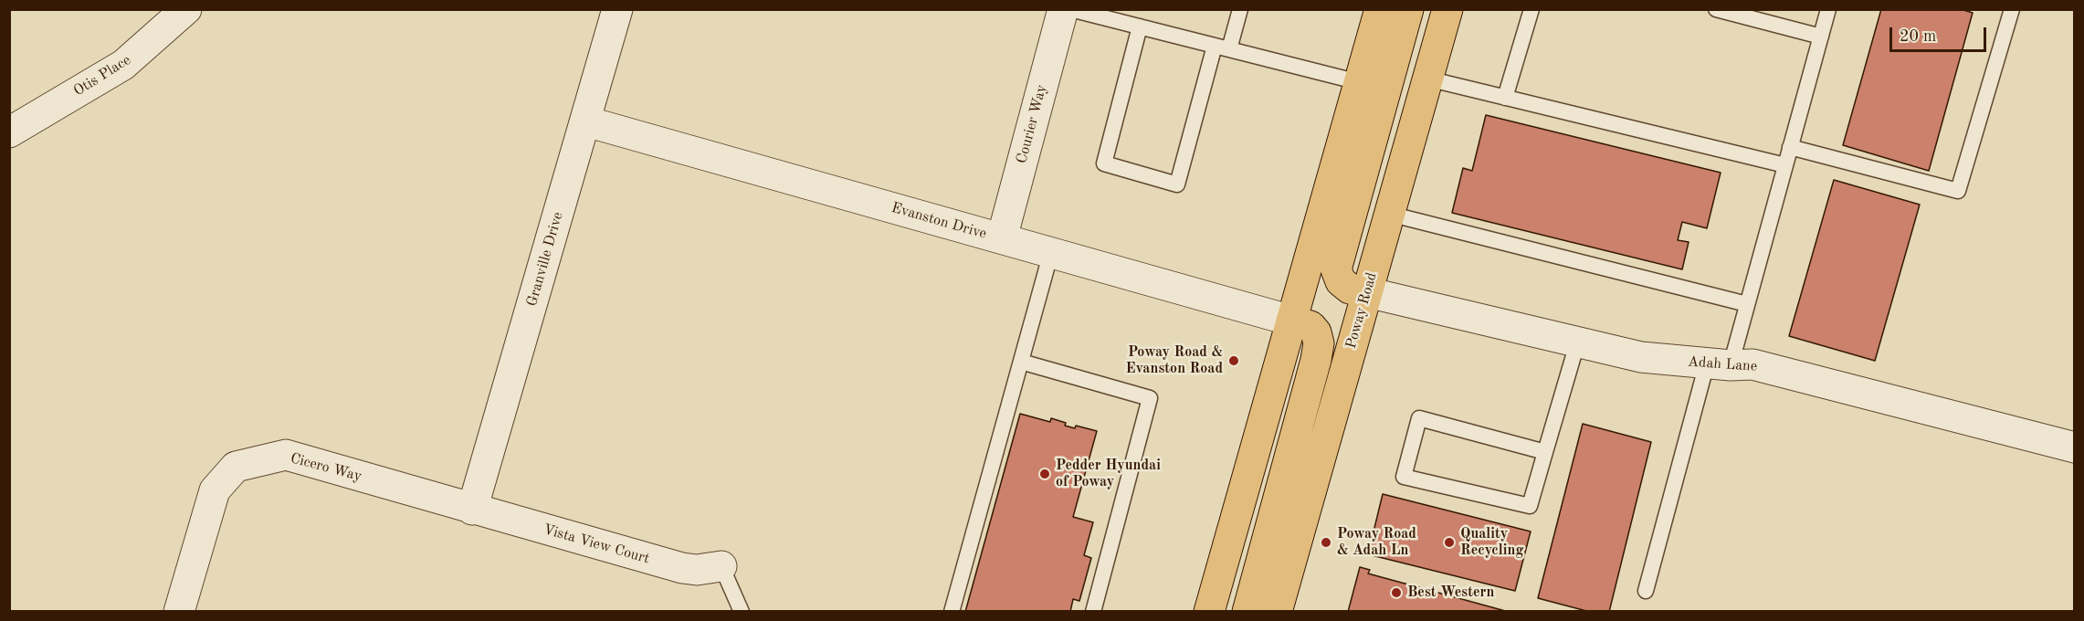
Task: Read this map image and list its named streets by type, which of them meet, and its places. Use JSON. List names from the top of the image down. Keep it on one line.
{"streets":{"main road":["Poway Road"],"street":["Otis Place","Courier Way","Evanston Drive","Granville Drive","Adah Lane","Cicero Way","Vista View Court"]},"crossings":[["Courier Way","Evanston Drive"],["Evanston Drive","Granville Drive"],["Granville Drive","Cicero Way"],["Granville Drive","Vista View Court"],["Poway Road","Adah Lane"],["Cicero Way","Vista View Court"]],"places":["Poway Road & Evanston Road","Pedder Hyundai of Poway","Poway Road & Adah Ln","Quality Recycling","Best Western"],"scale_bar":"20 m"}
